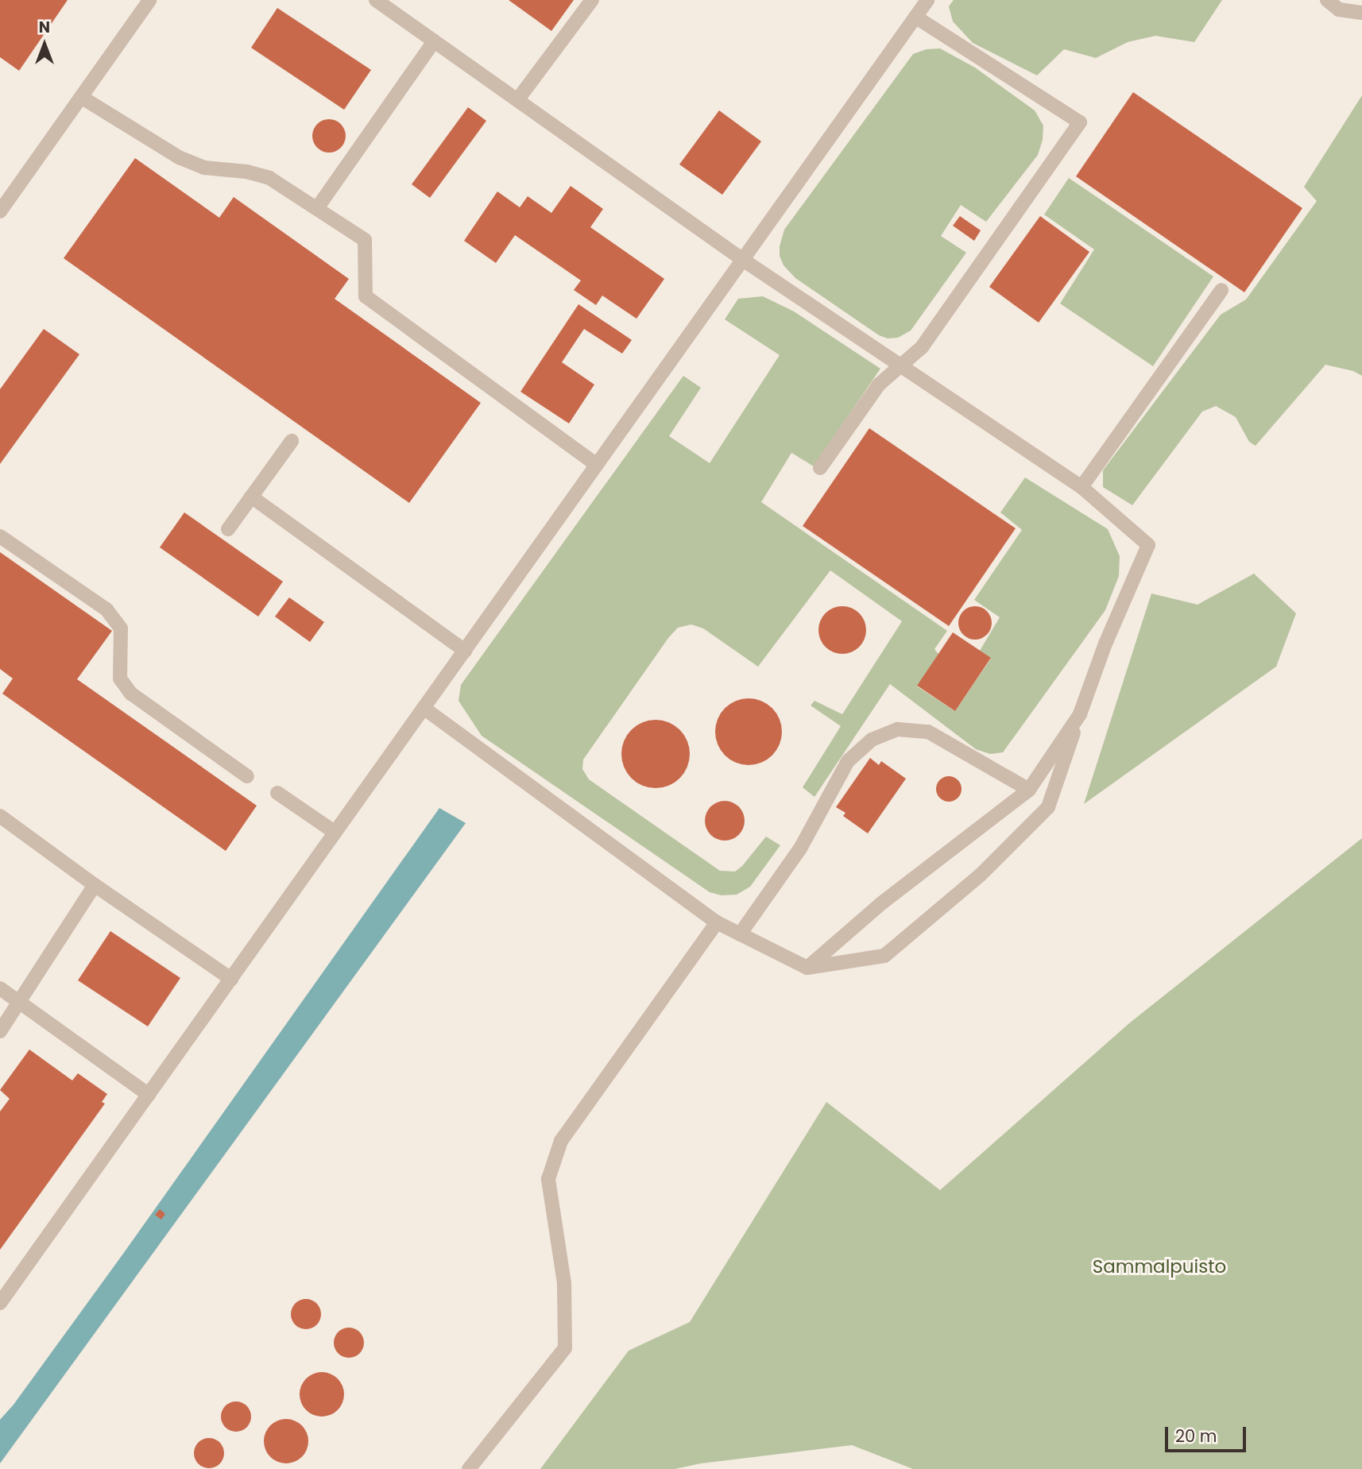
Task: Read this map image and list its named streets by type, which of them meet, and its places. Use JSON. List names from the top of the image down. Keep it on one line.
{"parks":["Sammalpuisto"],"scale_bar":"20 m","north":"top"}
